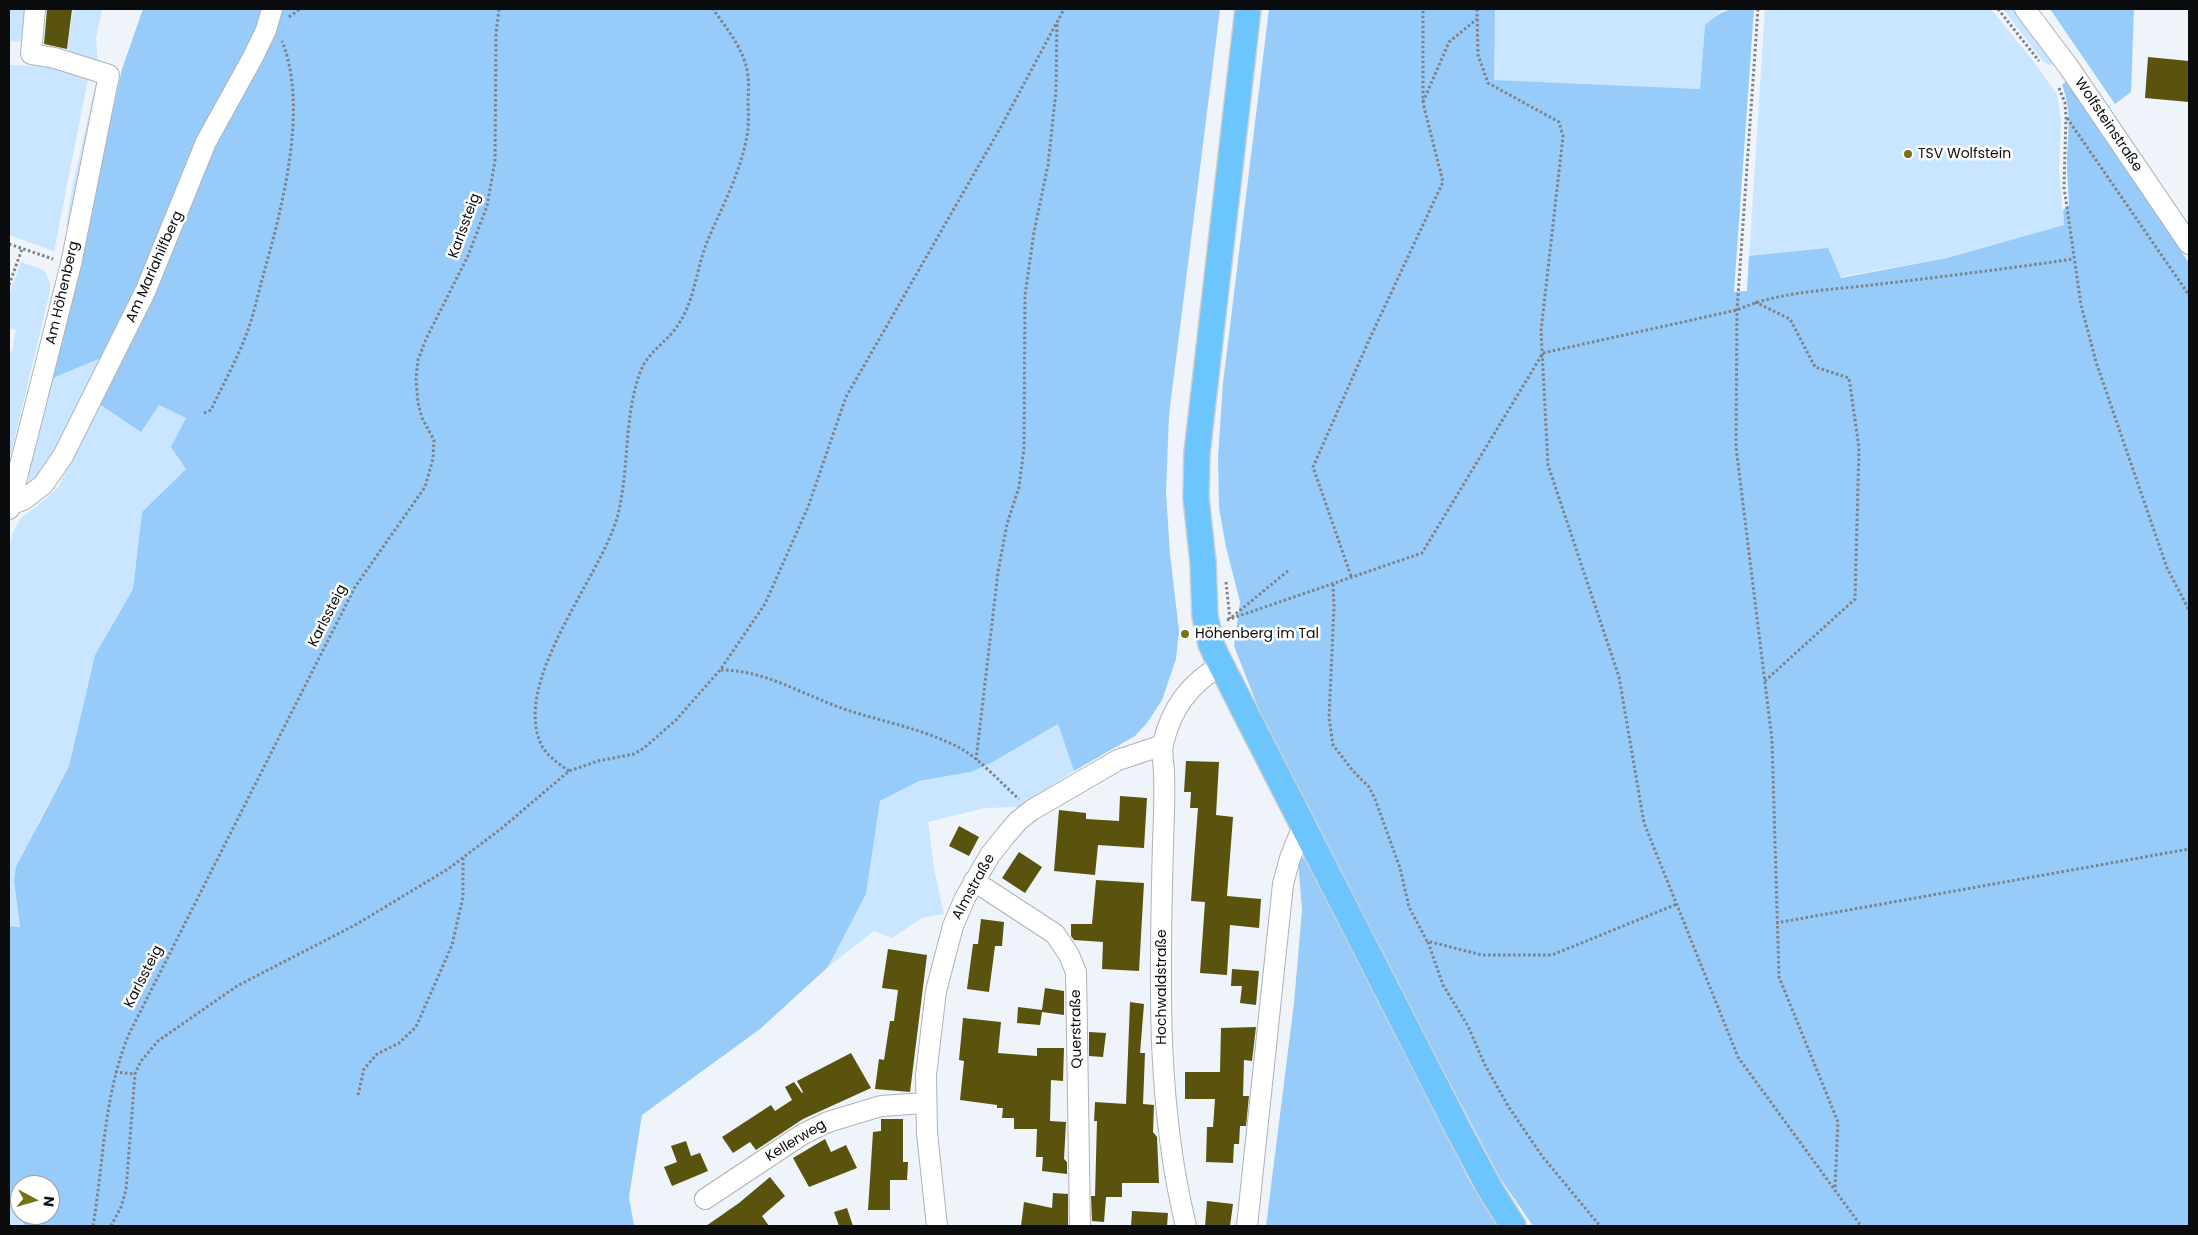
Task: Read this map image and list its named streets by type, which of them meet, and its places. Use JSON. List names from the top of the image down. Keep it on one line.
{"streets":{"street":["Wolfsteinstraße","Am Mariahilfberg","Am Höhenberg","Almstraße","Hochwaldstraße","Querstraße","Kellerweg"],"path":["Karlssteig"]},"crossings":[["Am Mariahilfberg","Am Höhenberg"],["Almstraße","Hochwaldstraße"],["Almstraße","Querstraße"],["Almstraße","Kellerweg"]],"places":["TSV Wolfstein","Höhenberg im Tal"],"north":"right"}
